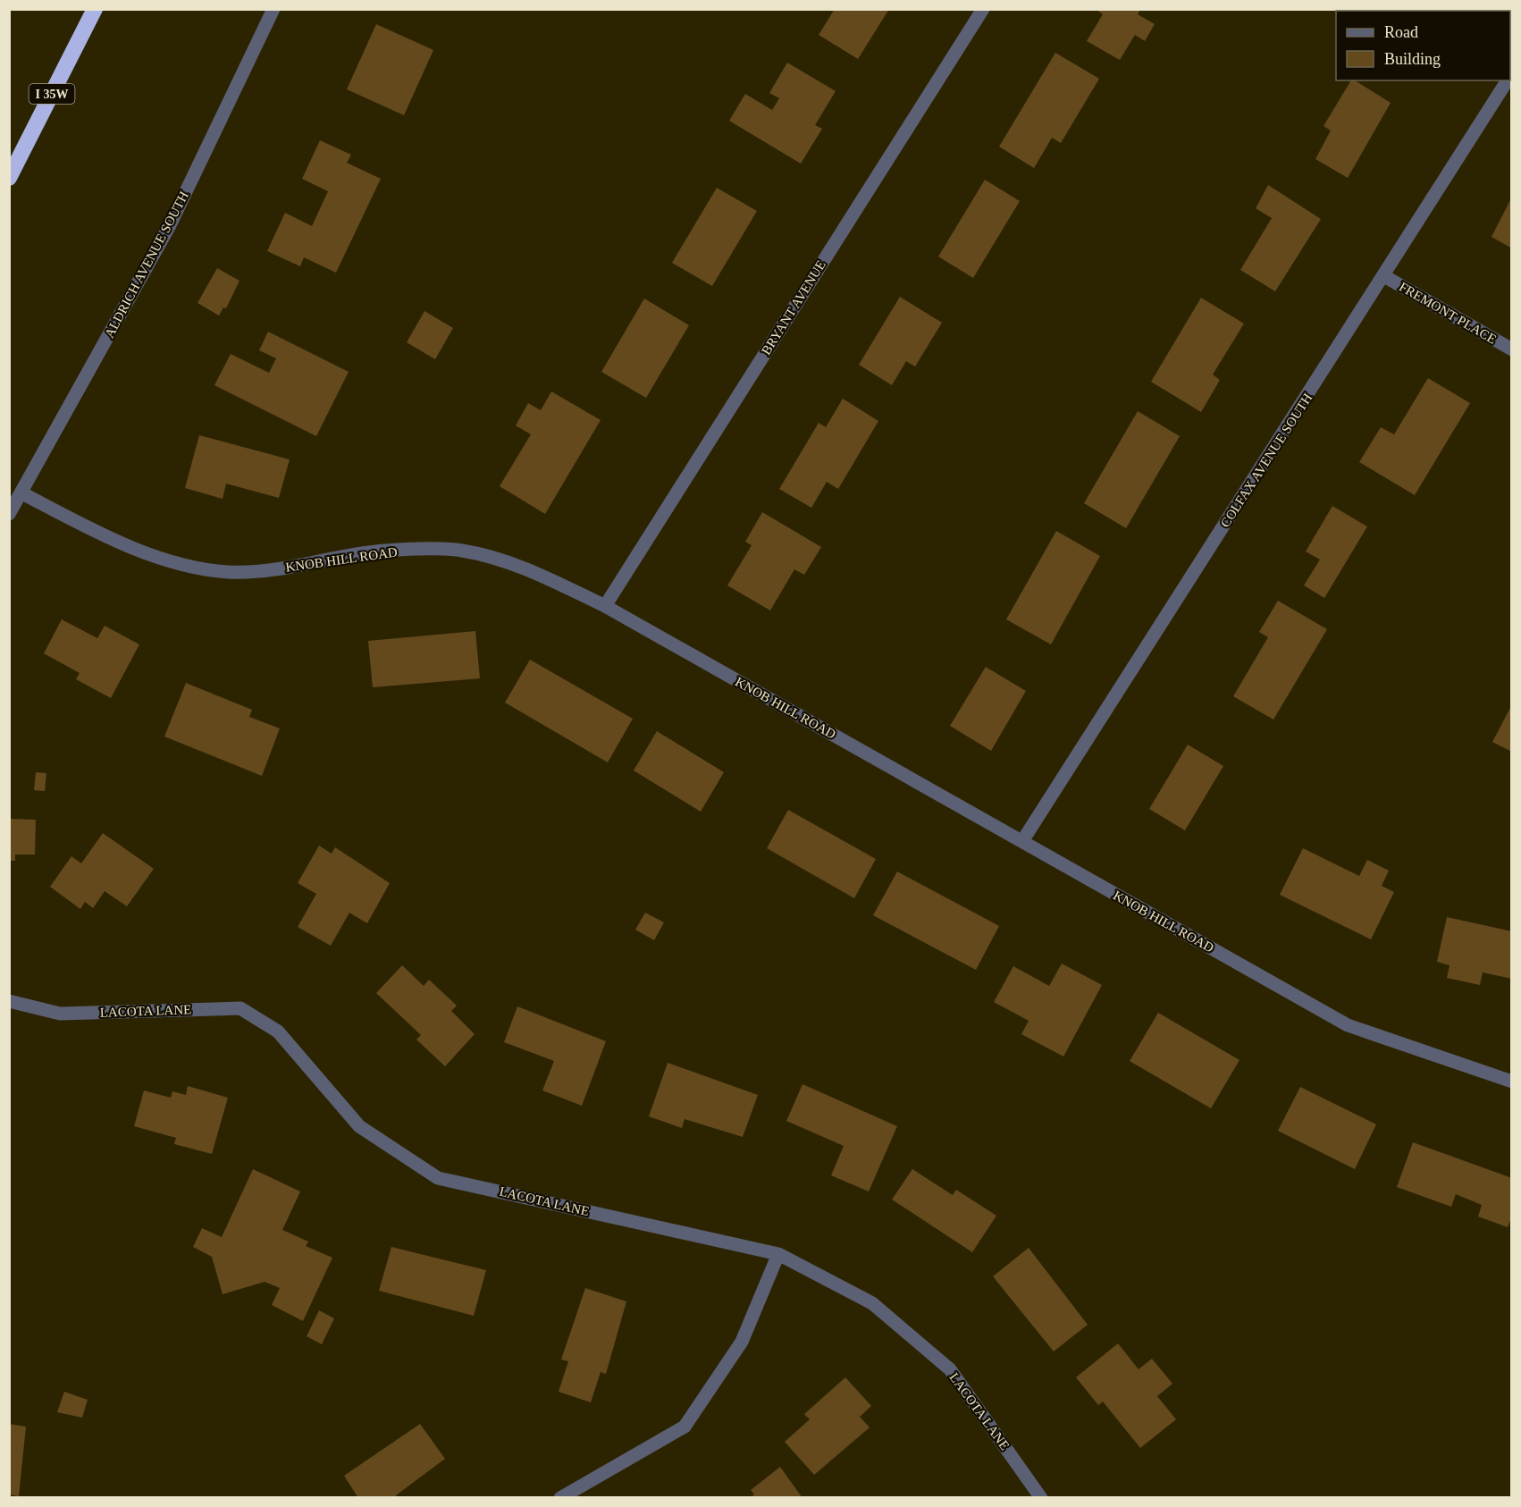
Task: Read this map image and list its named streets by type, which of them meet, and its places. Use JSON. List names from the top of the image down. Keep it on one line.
{"streets":{"highway":["I 35W"],"street":["ALDRICH AVENUE SOUTH","BRYANT AVENUE","FREMONT PLACE","COLFAX AVENUE SOUTH","KNOB HILL ROAD","LACOTA LANE"]},"crossings":[["ALDRICH AVENUE SOUTH","KNOB HILL ROAD"],["BRYANT AVENUE","KNOB HILL ROAD"],["FREMONT PLACE","COLFAX AVENUE SOUTH"],["COLFAX AVENUE SOUTH","KNOB HILL ROAD"]],"legend":["Road","Building"]}
